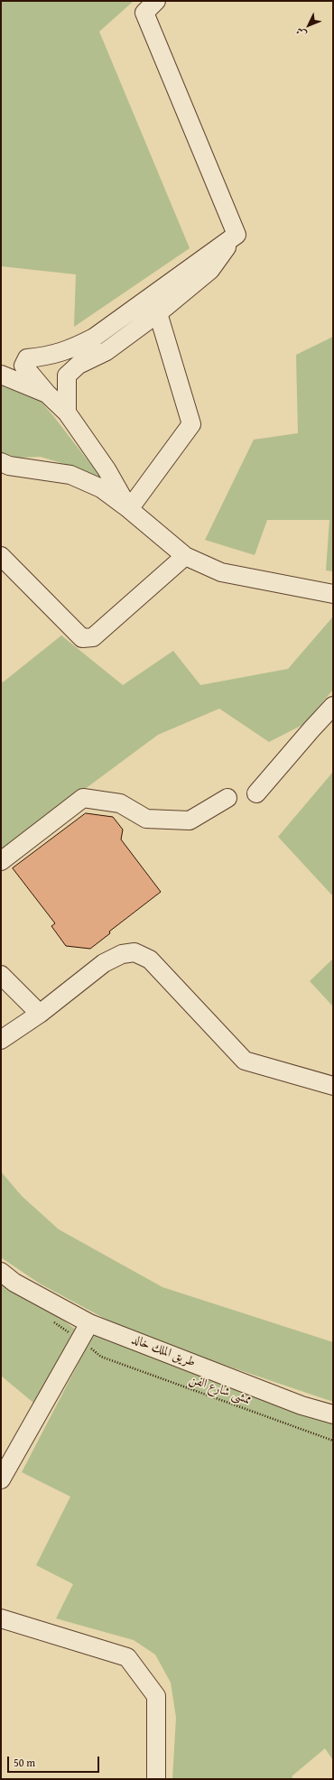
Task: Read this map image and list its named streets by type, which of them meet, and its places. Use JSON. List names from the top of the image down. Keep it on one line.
{"streets":{"street":["طريق الملك خالد"],"path":["ممشى شارع الفن"]},"scale_bar":"50 m","north":"bottom left"}
